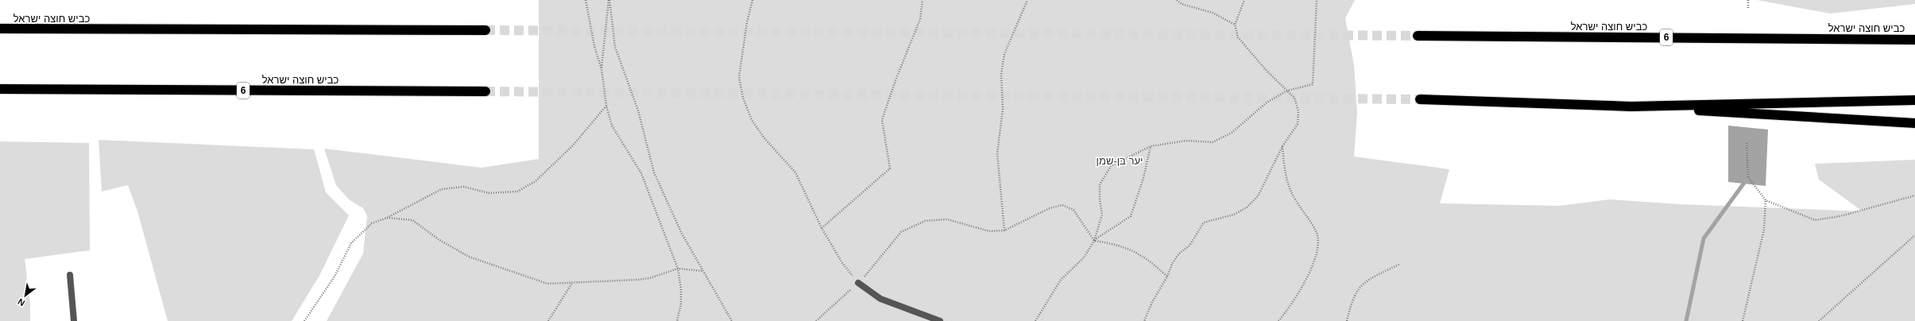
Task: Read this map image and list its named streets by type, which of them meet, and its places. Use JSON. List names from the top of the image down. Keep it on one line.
{"streets":{"highway":["כביש חוצה ישראל","6"]},"parks":["יער בן-שמן"],"north":"bottom left"}
